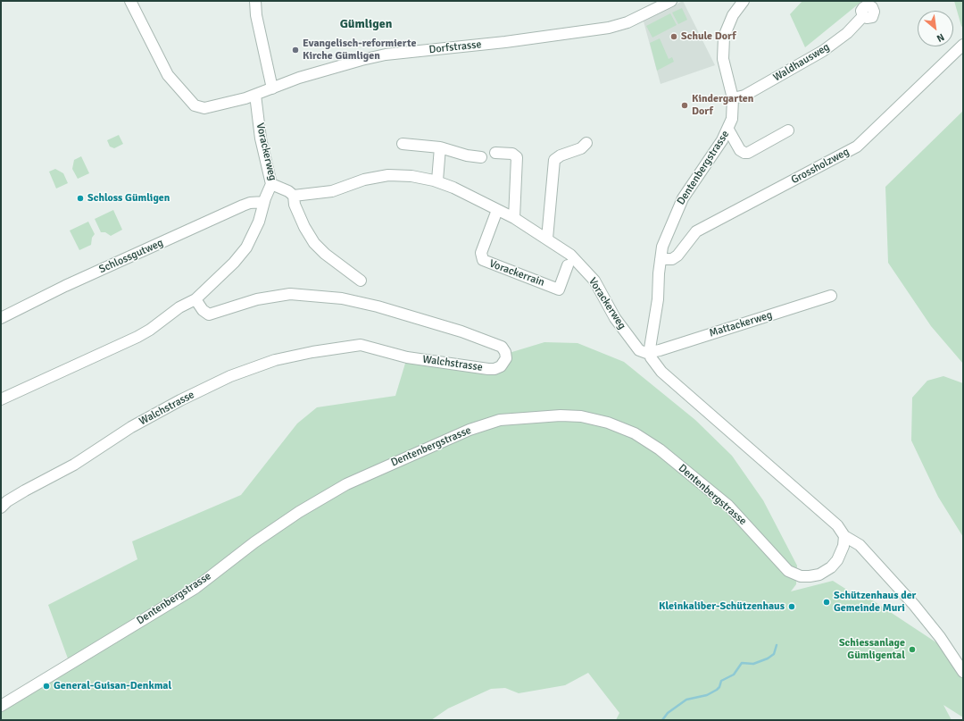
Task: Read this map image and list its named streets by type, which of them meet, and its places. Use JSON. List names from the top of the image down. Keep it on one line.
{"streets":{"street":["Dorfstrasse","Waldhausweg","Vorackerweg","Grossholzweg","Dentenbergstrasse","Schlossgutweg","Vorackerrain","Mattackerweg","Walchstrasse"]},"crossings":[["Dorfstrasse","Vorackerweg"],["Waldhausweg","Dentenbergstrasse"],["Vorackerweg","Dentenbergstrasse"],["Vorackerweg","Vorackerrain"],["Vorackerweg","Mattackerweg"],["Grossholzweg","Dentenbergstrasse"],["Dentenbergstrasse","Mattackerweg"]],"districts":["Gümligen"],"places":["Schule Dorf","Evangelisch-reformierte Kirche Gümligen","Kindergarten Dorf","Schloss Gümligen","Schützenhaus der Gemeinde Muri","Kleinkaliber-Schützenhaus","Schiessanlage Gümligental","General-Guisan-Denkmal"],"north":"bottom right"}
